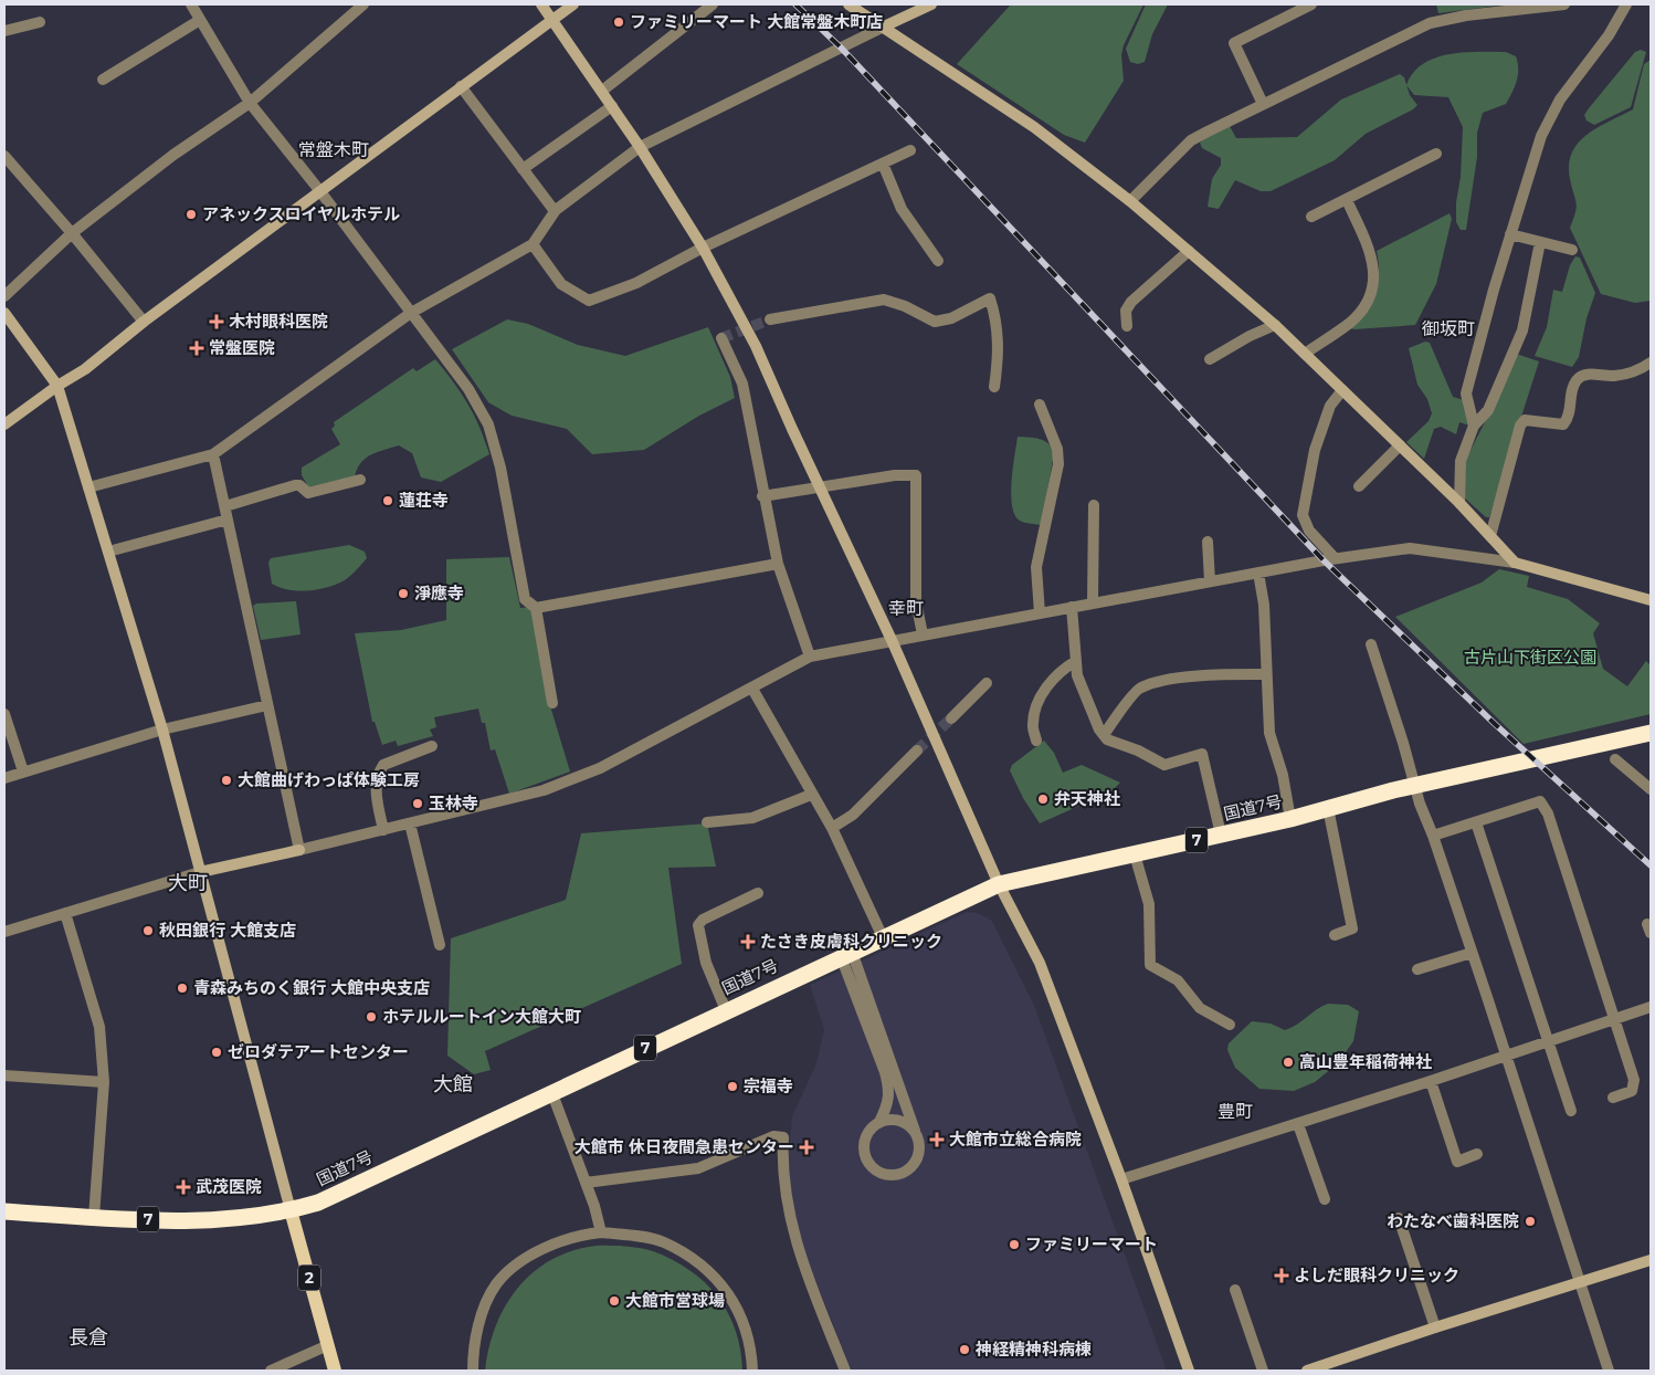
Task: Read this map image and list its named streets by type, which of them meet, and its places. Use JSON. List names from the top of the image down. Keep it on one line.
{"streets":{"highway":["国道7号","7"],"main road":["2"]},"crossings":[["国道7号","2"]],"districts":["常盤木町","御坂町","幸町","大町","大館","豊町","長倉"],"parks":["古片山下街区公園"],"places":{"other":["ファミリーマート 大館常盤木町店","アネックスロイヤルホテル","蓮荘寺","淨應寺","大館曲げわっぱ体験工房","弁天神社","玉林寺","秋田銀行 大館支店","青森みちのく銀行 大館中央支店","ホテルルートイン大館大町","ゼロダテアートセンター","高山豊年稲荷神社","宗福寺","わたなべ歯科医院","ファミリーマート","大館市営球場","神経精神科病棟"],"health":["木村眼科医院","常盤医院","たさき皮膚科クリニック","大館市立総合病院","大館市 休日夜間急患センター","武茂医院","よしだ眼科クリニック"]}}
